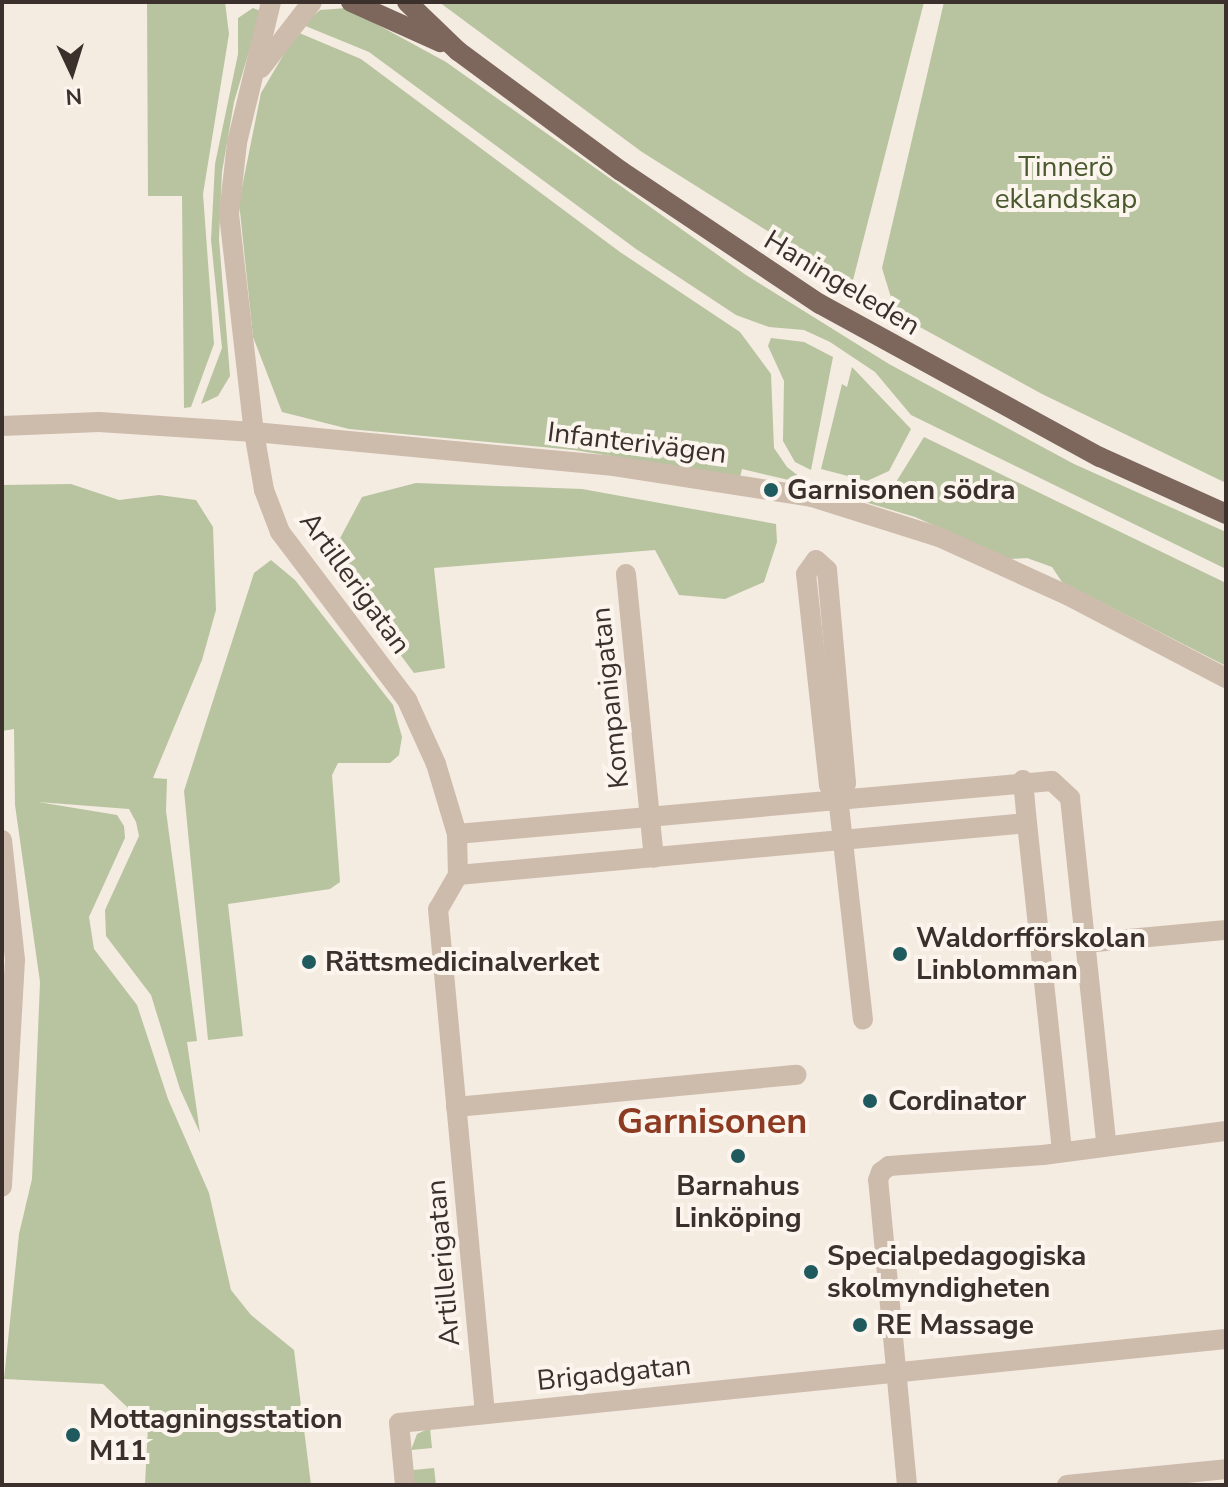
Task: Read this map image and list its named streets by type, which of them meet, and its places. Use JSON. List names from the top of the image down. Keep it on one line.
{"streets":{"main road":["Haningeleden"],"street":["Infanterivägen","Artillerigatan","Kompanigatan","Brigadgatan"]},"crossings":[["Infanterivägen","Artillerigatan"],["Artillerigatan","Kompanigatan"],["Artillerigatan","Brigadgatan"]],"districts":["Garnisonen"],"parks":["Tinnerö eklandskap"],"places":["Garnisonen södra","Waldorfförskolan Linblomman","Rättsmedicinalverket","Cordinator","Barnahus Linköping","Specialpedagogiska skolmyndigheten","RE Massage","Mottagningsstation M11"],"north":"bottom"}
